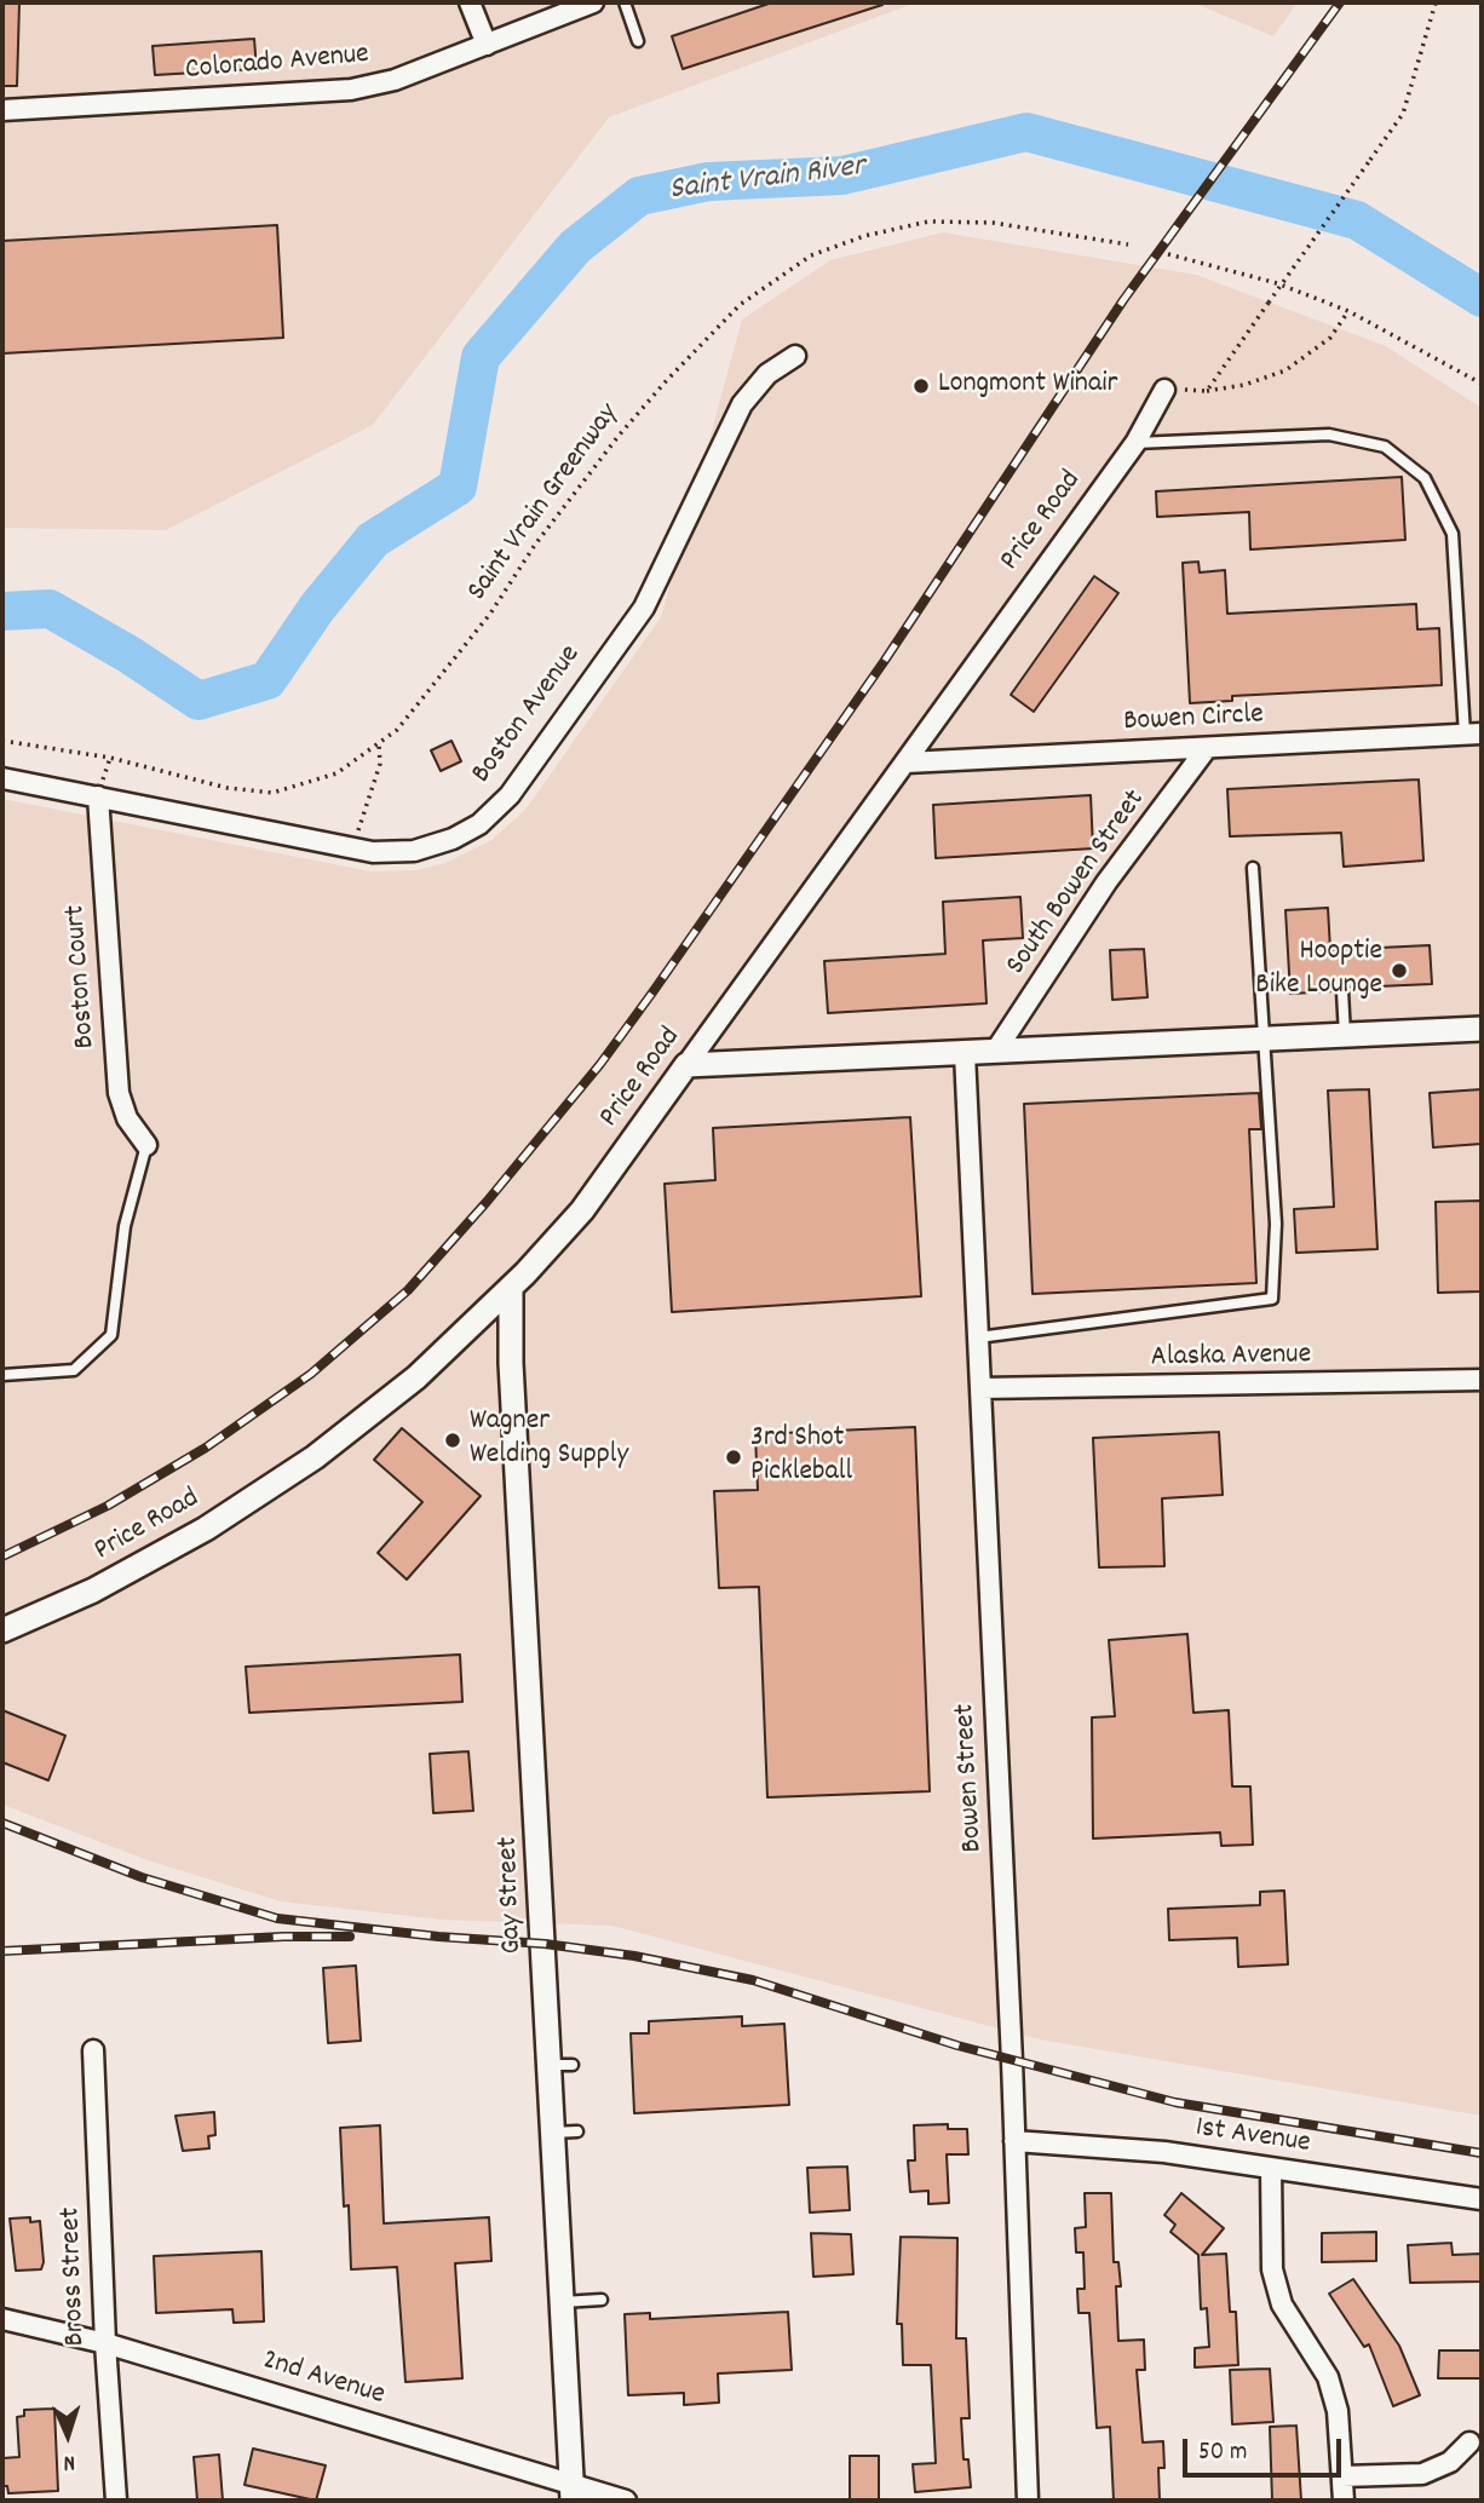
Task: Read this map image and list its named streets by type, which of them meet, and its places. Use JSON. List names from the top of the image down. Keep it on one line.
{"streets":{"street":["Colorado Avenue","Price Road","Boston Avenue","Bowen Circle","South Bowen Street","Boston Court","Alaska Avenue","Bowen Street","Gay Street","1st Avenue","Bross Street","2nd Avenue"],"path":["Saint Vrain Greenway"]},"crossings":[["Price Road","Bowen Circle"],["Price Road","Gay Street"],["Boston Avenue","Boston Court"],["Bowen Circle","South Bowen Street"],["Alaska Avenue","Bowen Street"],["Bowen Street","1st Avenue"],["Gay Street","2nd Avenue"],["Bross Street","2nd Avenue"]],"water":["Saint Vrain River"],"places":["Longmont Winair","Hooptie Bike Lounge","Wagner Welding Supply","3rd Shot Pickleball"],"scale_bar":"50 m","north":"bottom"}
